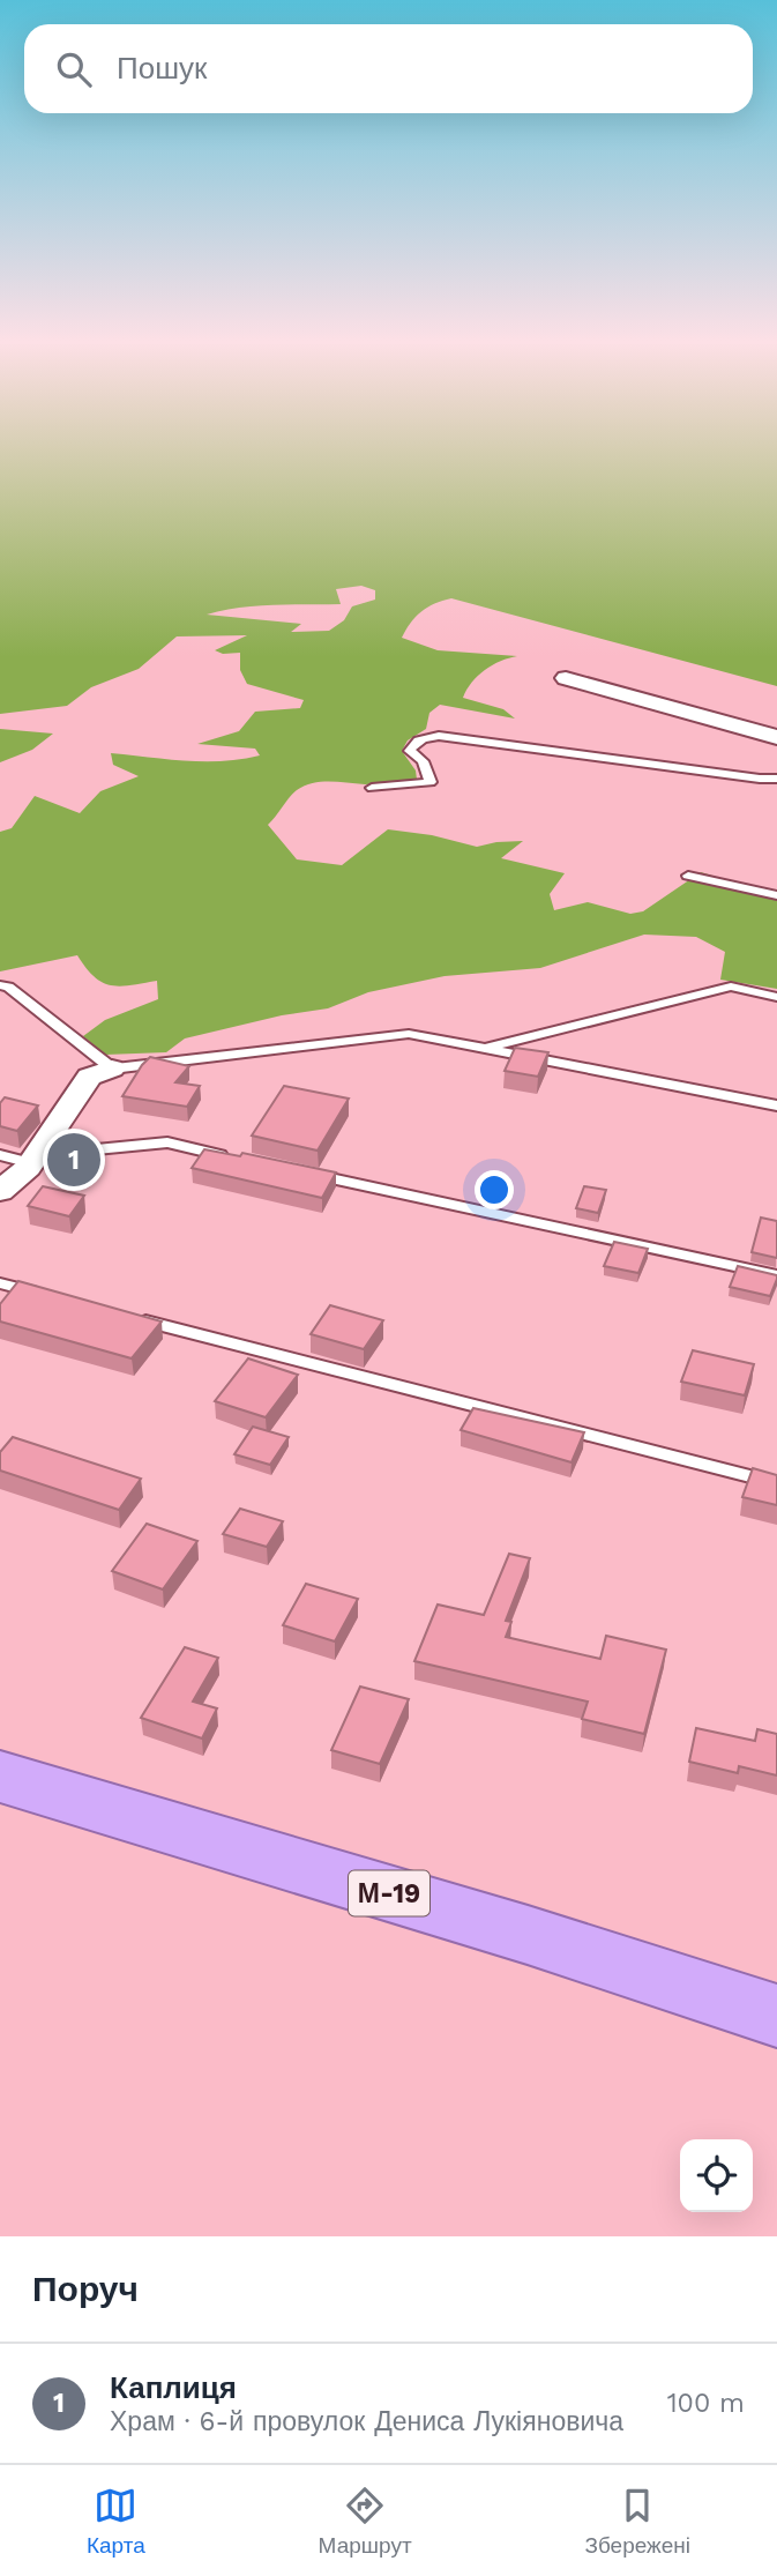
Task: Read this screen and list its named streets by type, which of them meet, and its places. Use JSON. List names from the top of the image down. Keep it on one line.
{"streets":{"highway":["М-19"]},"page":{"search":"Пошук","pins":"1","heading":"Поруч","list":[{"mark":"1","name":"Каплиця","note":"Храм · 6-й провулок Дениса Лукіяновича","value":"100 m"}],"nav":["Карта","Маршрут","Збережені"]}}
